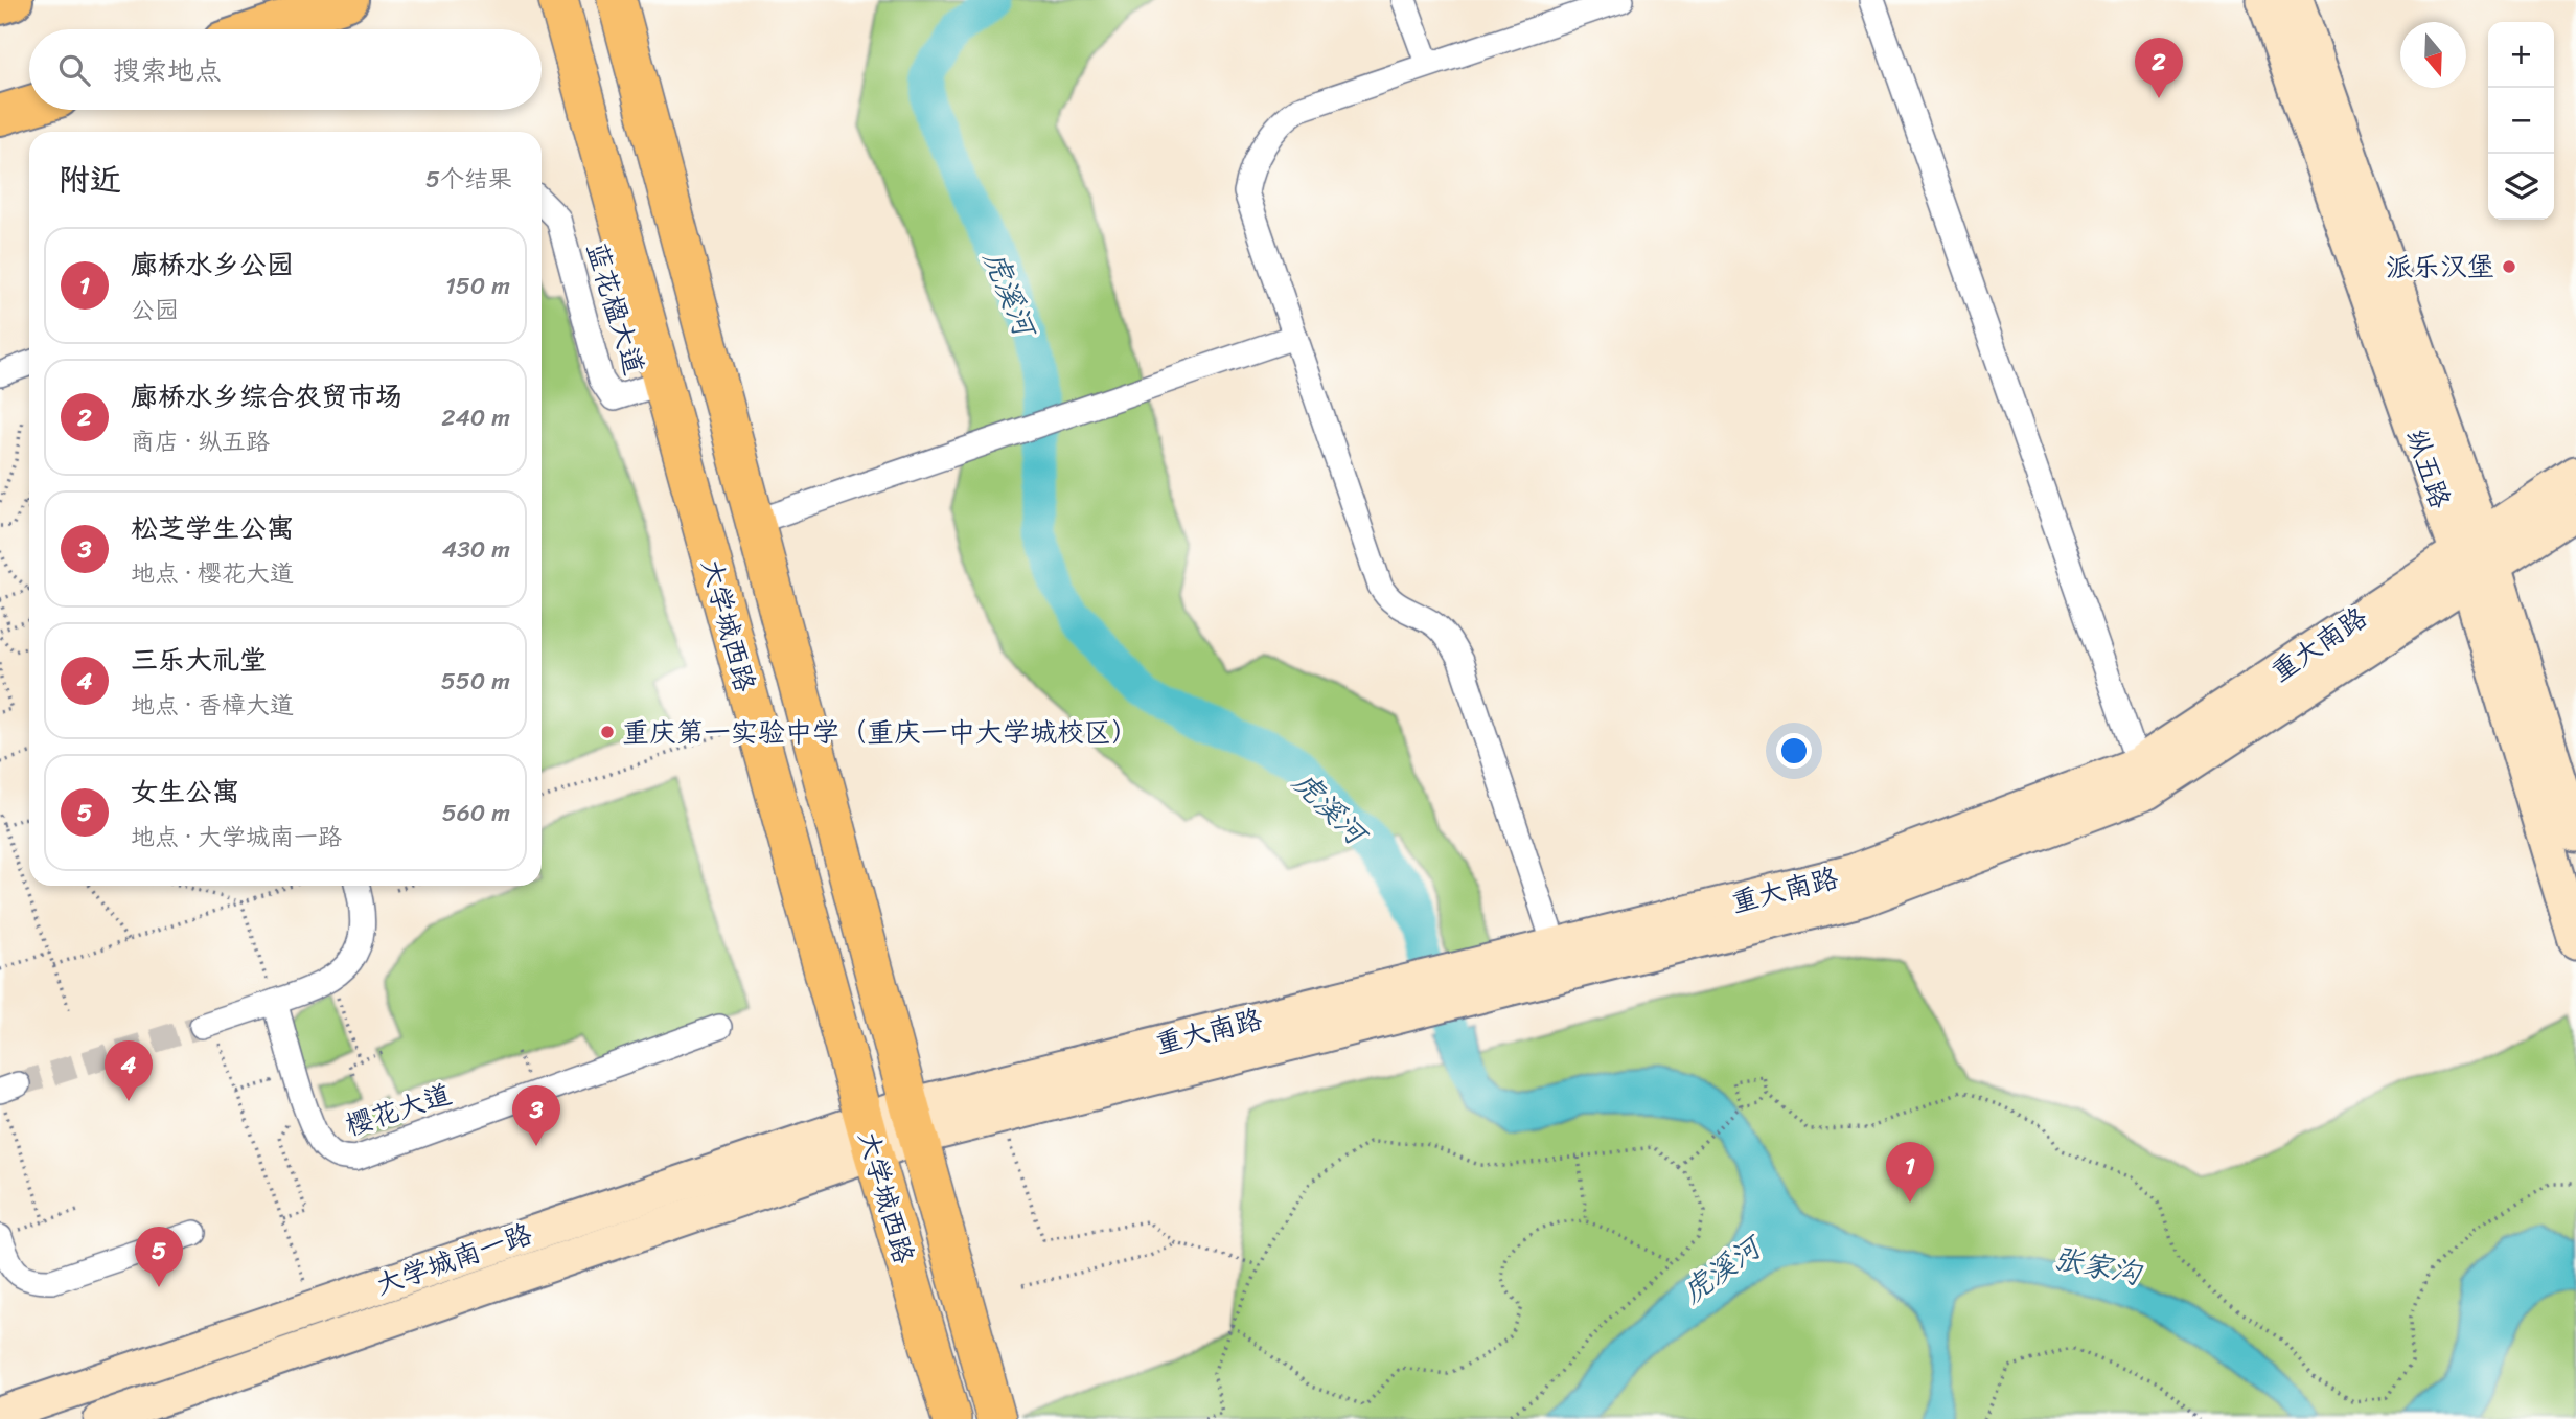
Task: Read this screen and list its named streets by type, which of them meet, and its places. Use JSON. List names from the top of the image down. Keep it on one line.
{"streets":{"main road":["纵五路","大学城西路","重大南路","大学城南一路"],"street":["蓝花楹大道","樱花大道"]},"crossings":[["蓝花楹大道","大学城西路"],["纵五路","重大南路"],["大学城西路","重大南路"],["大学城西路","大学城南一路"],["重大南路","大学城南一路"]],"water":["虎溪河","张家沟"],"places":["派乐汉堡","重庆第一实验中学（重庆一中大学城校区）"],"north":"bottom","page":{"map_buttons":["+","−"],"search":"搜索地点","pins":["2","4","3","1","5"],"heading":["附近","5个结果"],"list":[{"mark":"1","name":"廊桥水乡公园","note":"公园","value":"150 m"},{"mark":"2","name":"廊桥水乡综合农贸市场","note":"商店 · 纵五路","value":"240 m"},{"mark":"3","name":"松芝学生公寓","note":"地点 · 樱花大道","value":"430 m"},{"mark":"4","name":"三乐大礼堂","note":"地点 · 香樟大道","value":"550 m"},{"mark":"5","name":"女生公寓","note":"地点 · 大学城南一路","value":"560 m"}]}}
